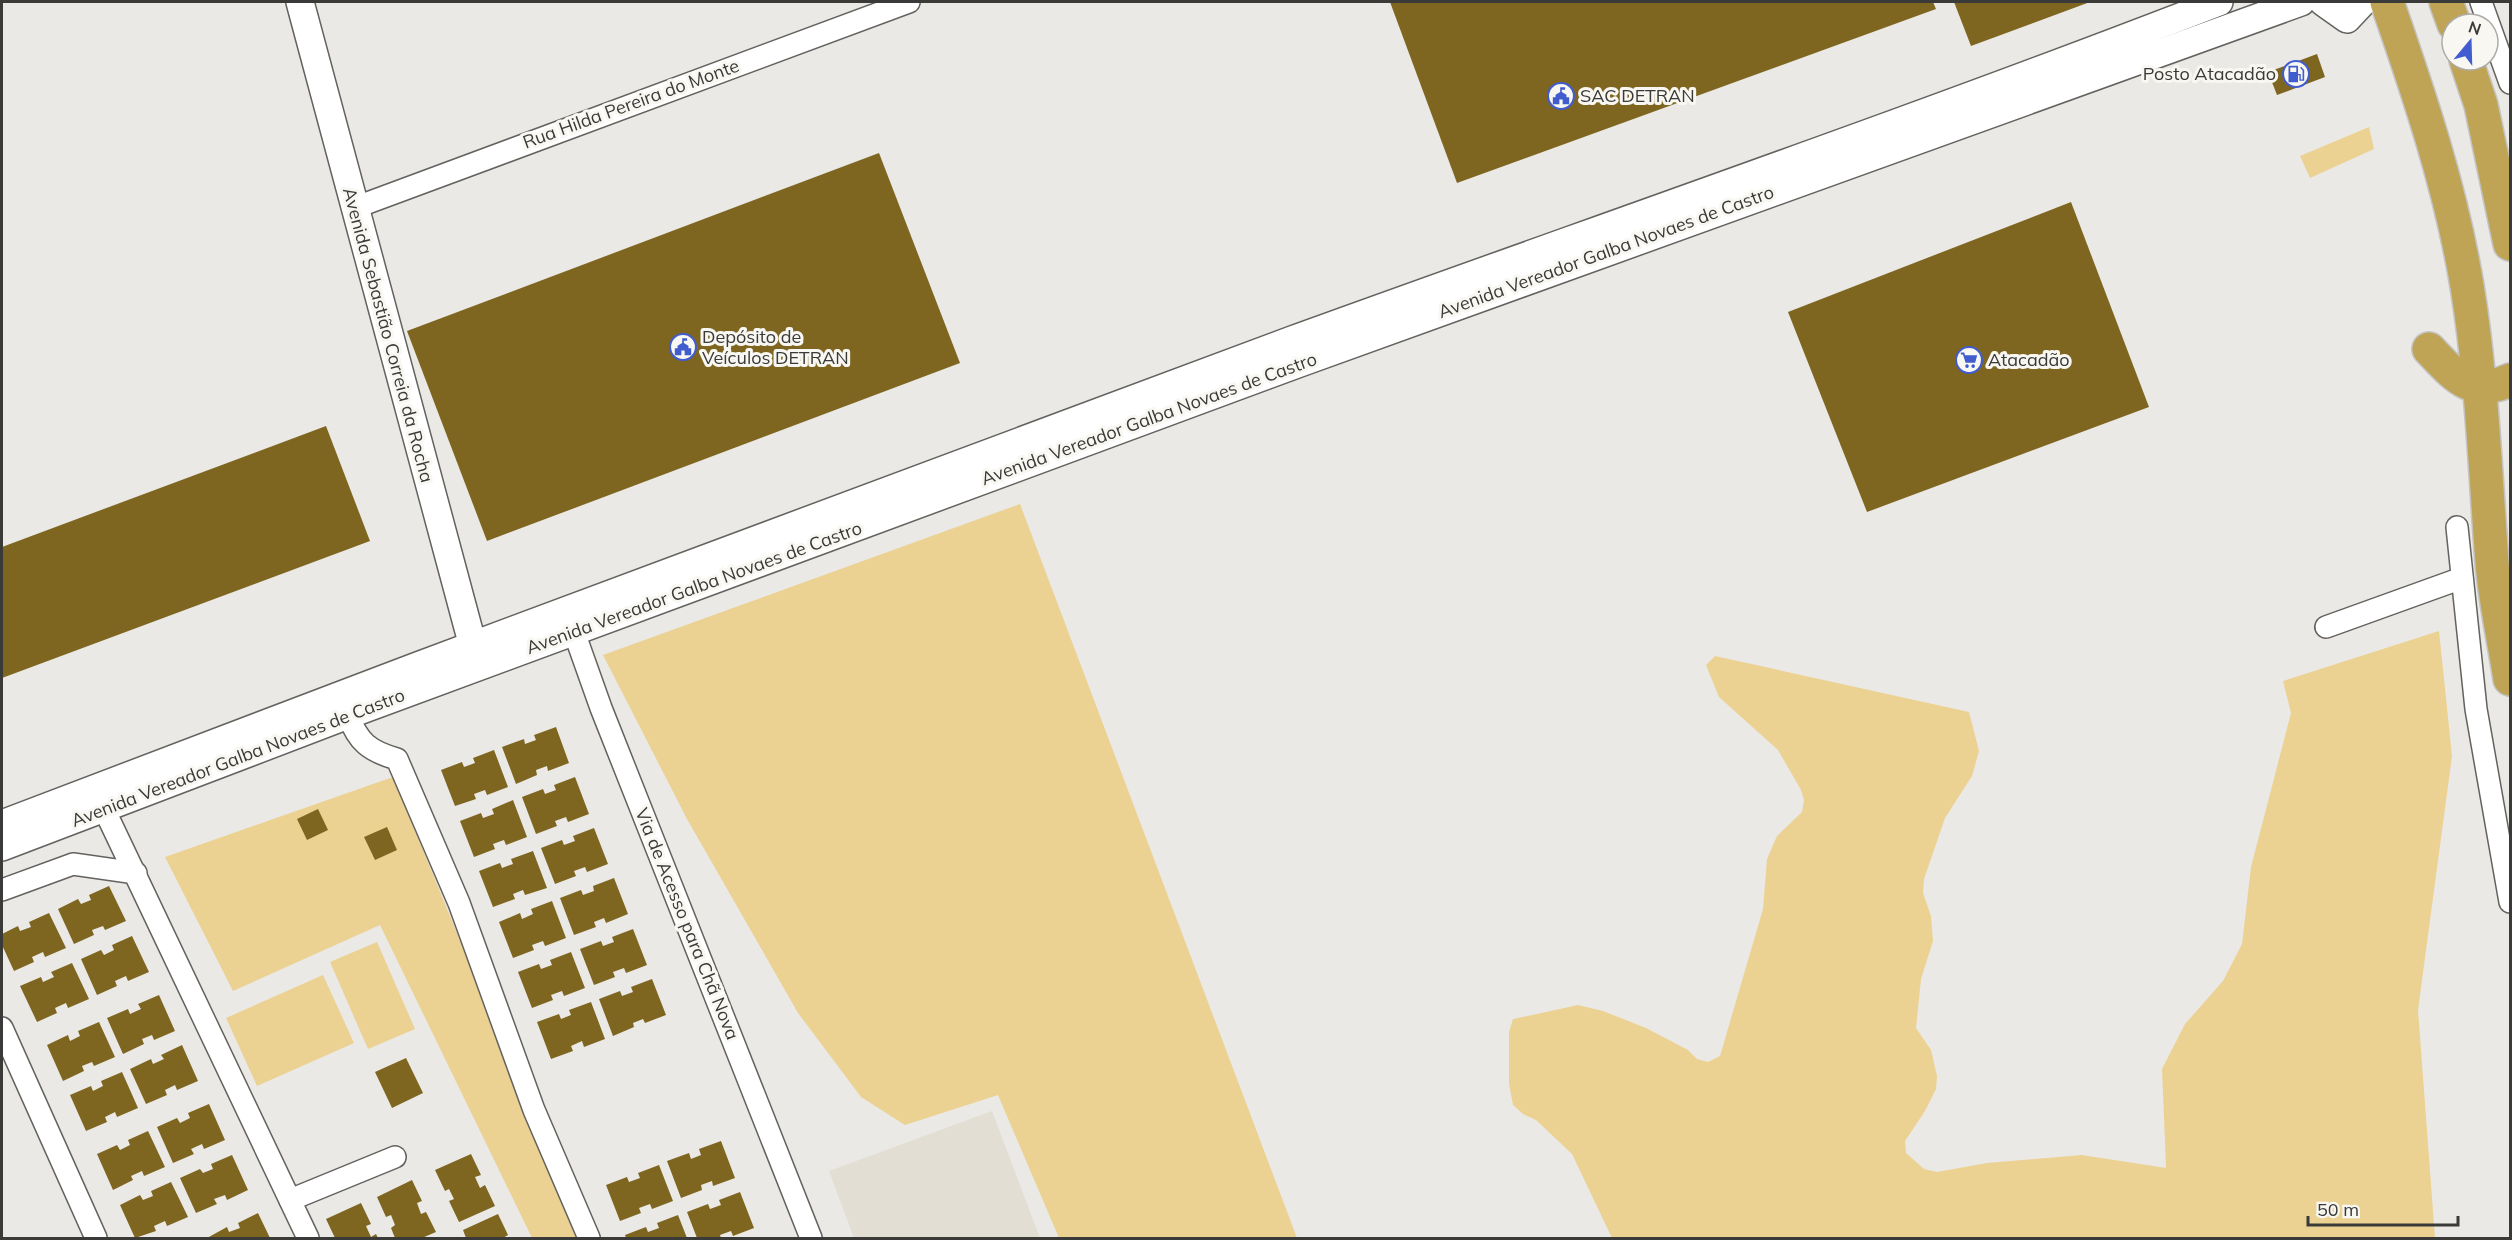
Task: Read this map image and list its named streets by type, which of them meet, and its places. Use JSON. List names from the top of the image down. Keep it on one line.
{"streets":{"street":["Rua Hilda Pereira do Monte","Avenida Vereador Galba Novaes de Castro","Avenida Sebastião Correia da Rocha","Via de Acesso para Chã Nova"]},"crossings":[["Rua Hilda Pereira do Monte","Avenida Sebastião Correia da Rocha"],["Avenida Vereador Galba Novaes de Castro","Avenida Sebastião Correia da Rocha"],["Avenida Vereador Galba Novaes de Castro","Via de Acesso para Chã Nova"]],"places":{"fuel station":["Posto Atacadão"],"public building":["SAC DETRAN","Depósito de Veículos DETRAN"],"supermarket":["Atacadão"]},"scale_bar":"50 m","north":"top"}
